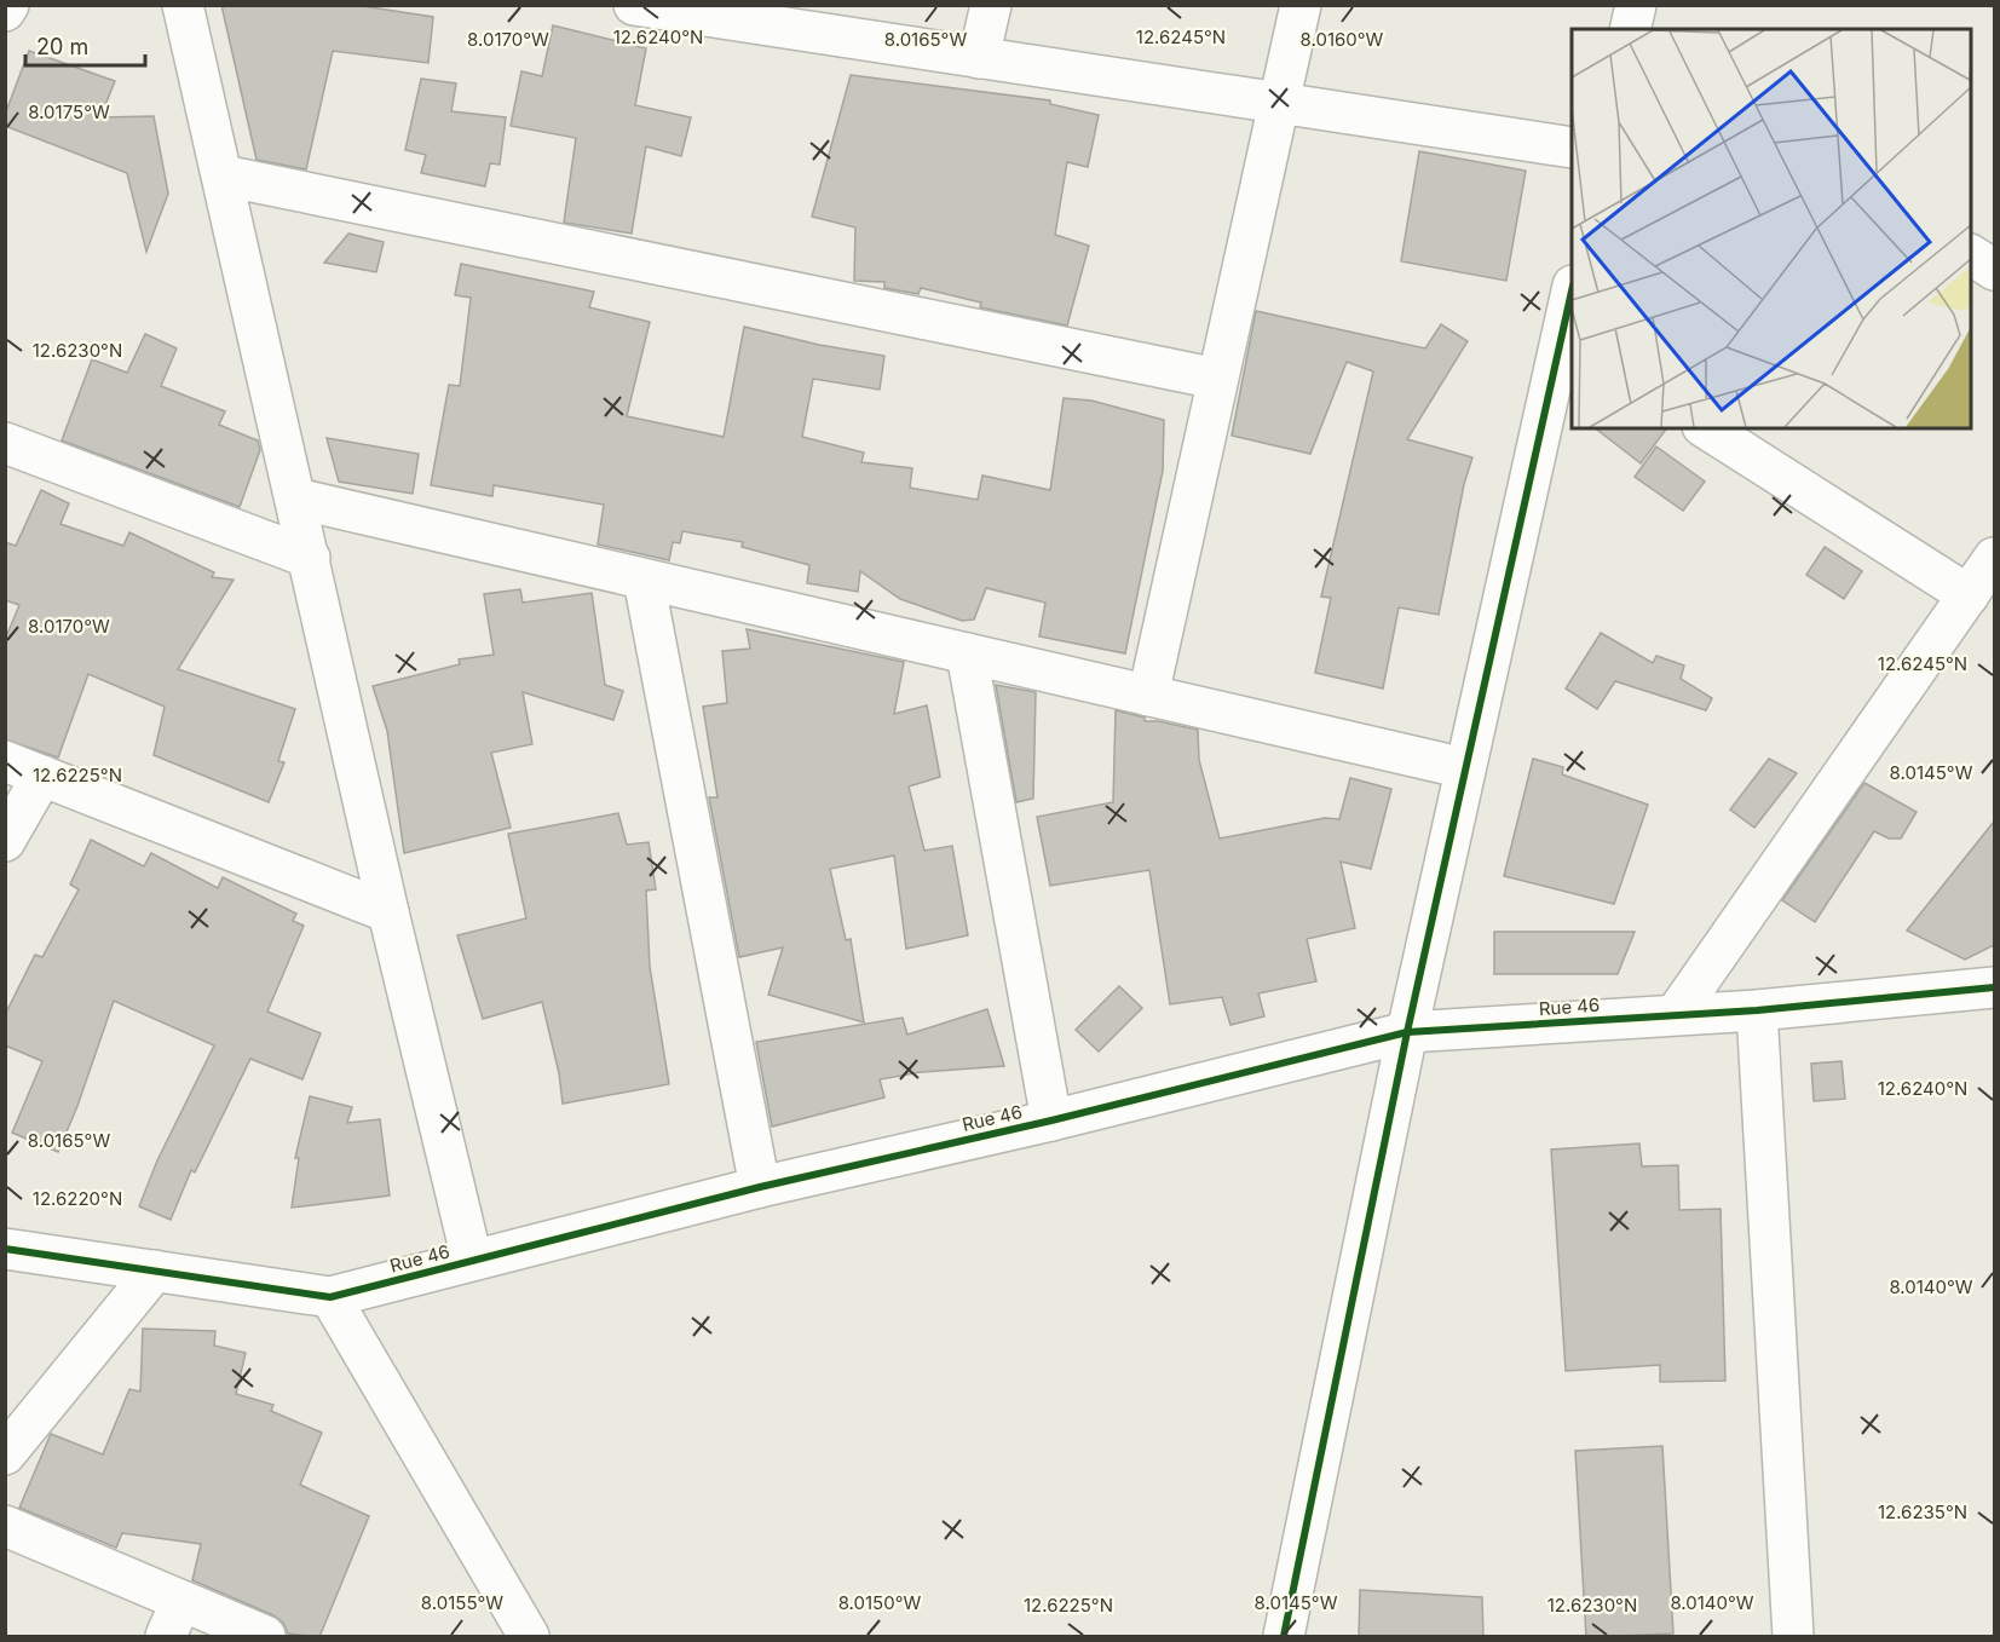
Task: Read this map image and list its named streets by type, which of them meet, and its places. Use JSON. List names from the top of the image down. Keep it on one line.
{"streets":{"street":["Rue 46"]},"scale_bar":"20 m","coordinates":["12.6240°N","12.6245°N","8.0170°W","8.0165°W","8.0160°W","8.0175°W","12.6230°N","8.0145°W","12.6225°N","12.6220°N","8.0140°W","12.6235°N","8.0155°W","8.0150°W"]}
